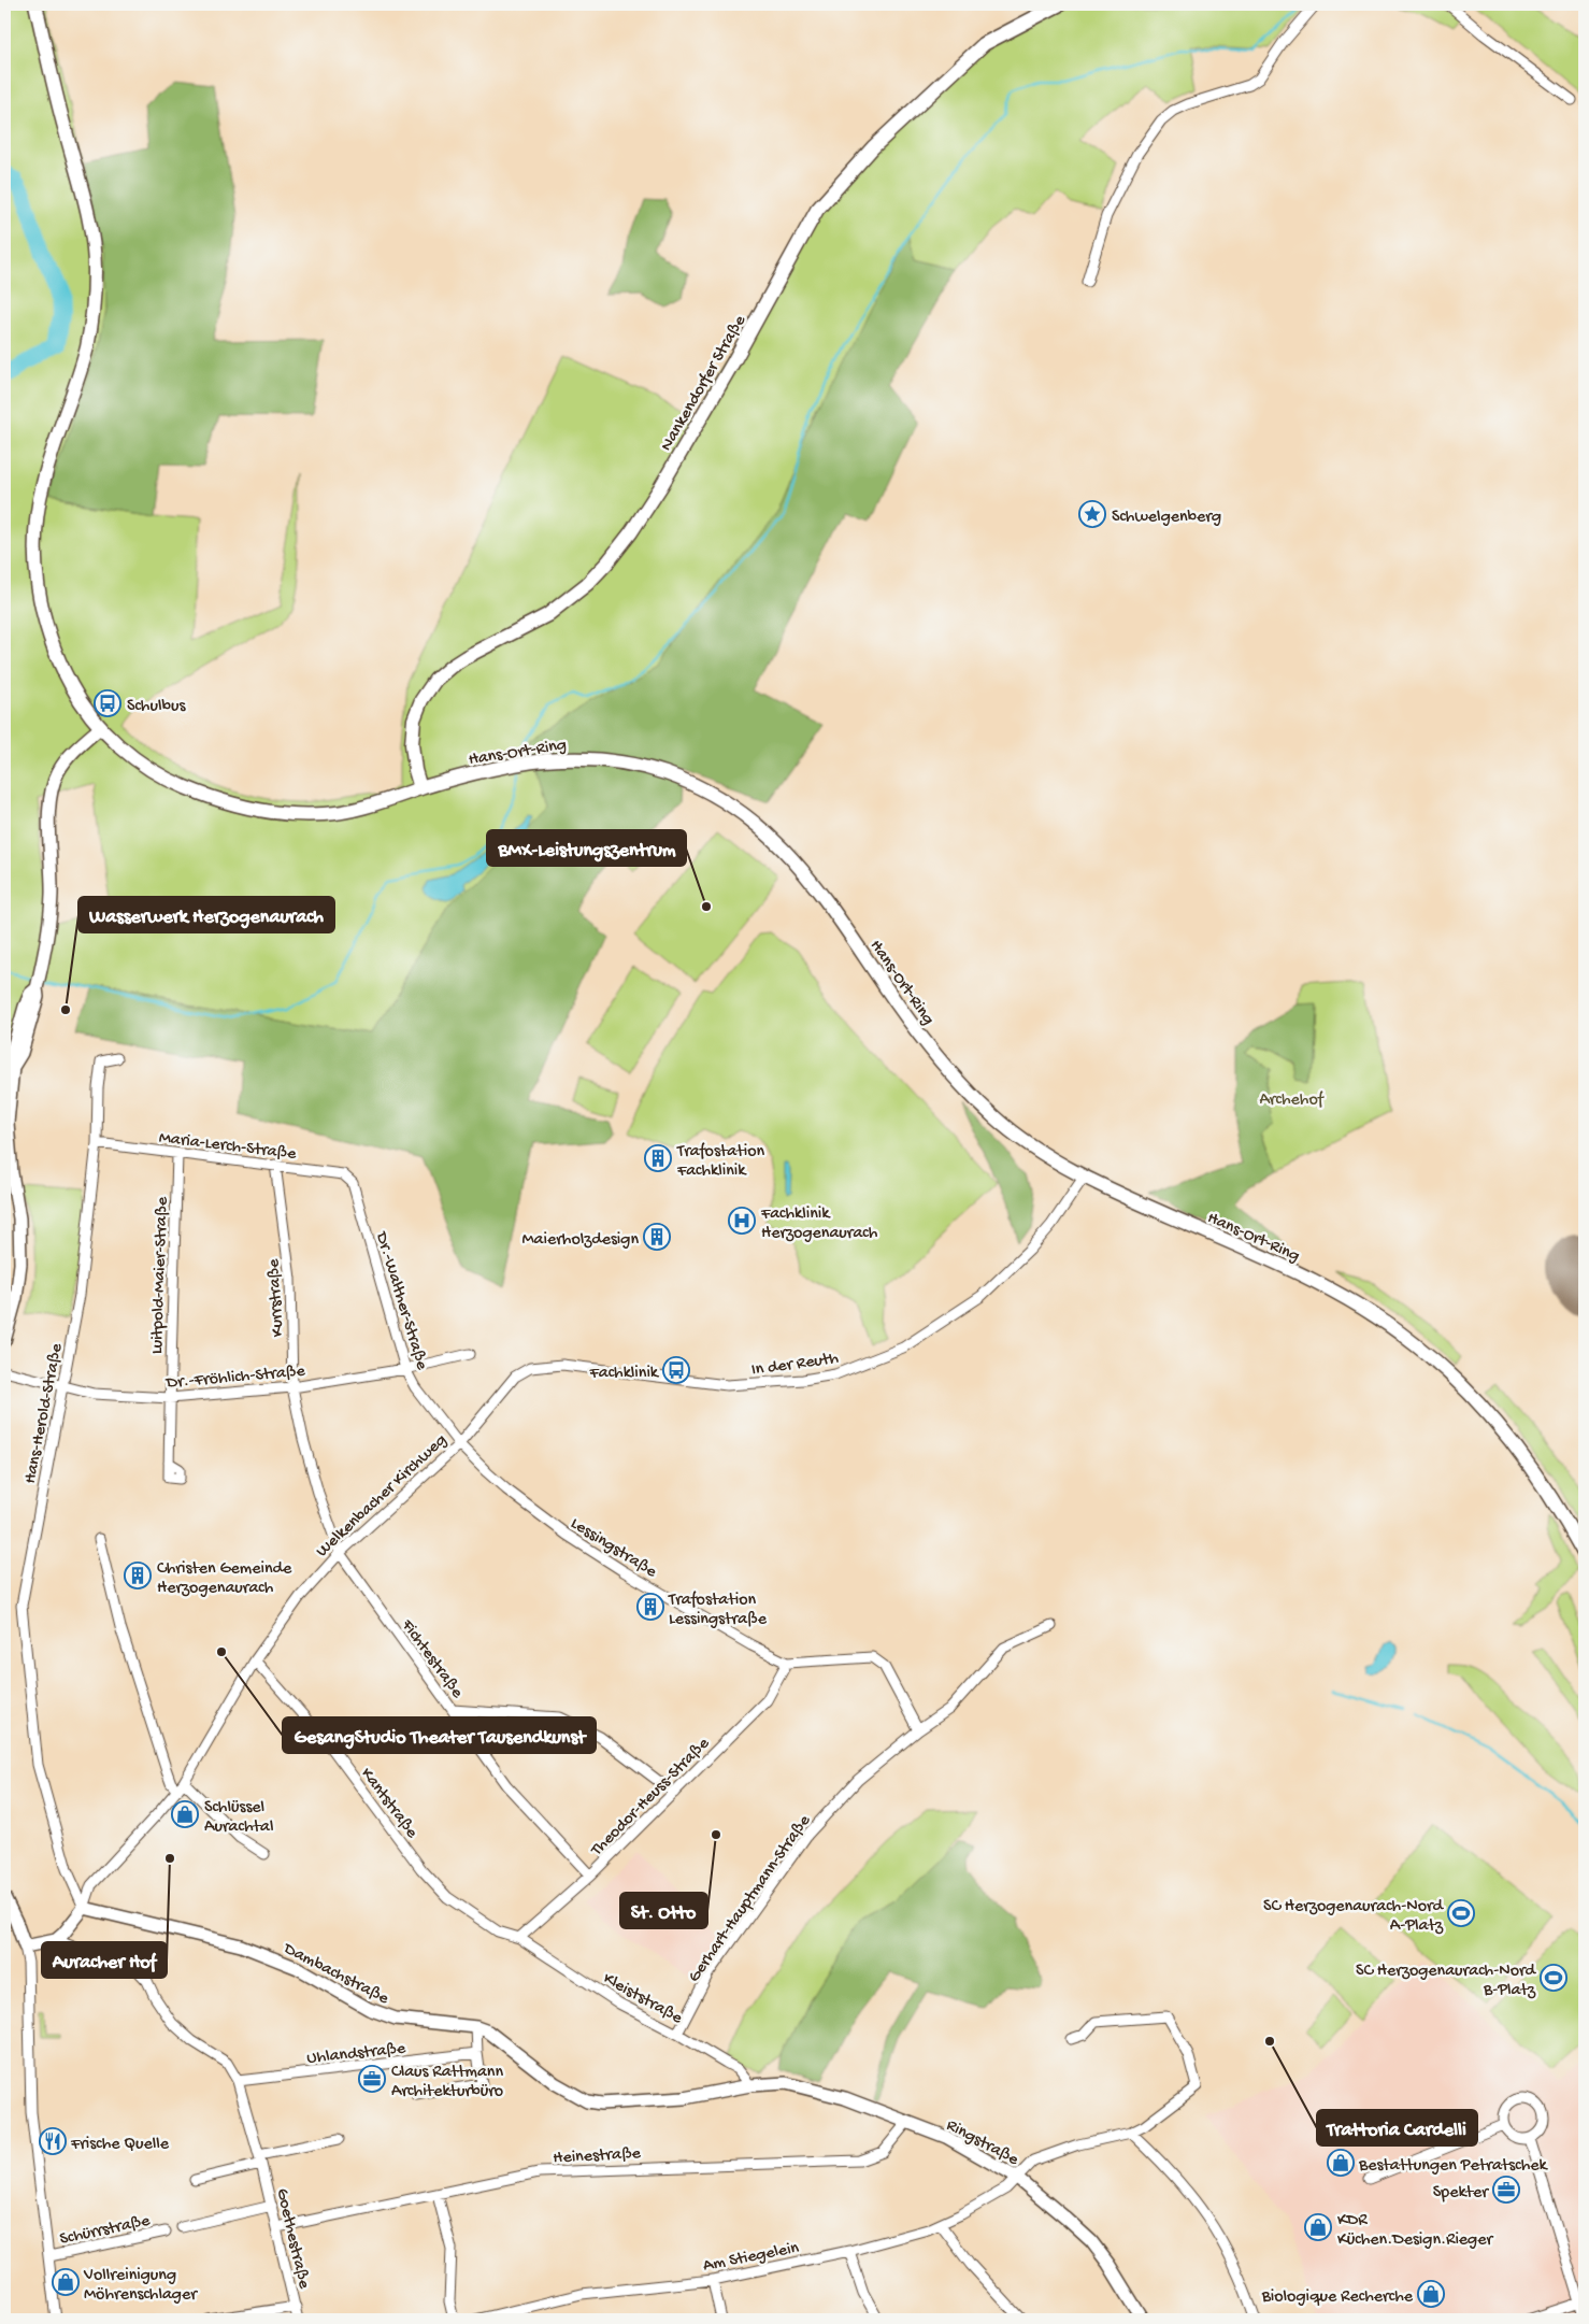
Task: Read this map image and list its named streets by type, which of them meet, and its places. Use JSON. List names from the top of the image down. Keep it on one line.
{"streets":{"main road":["Nankendorfer Straße","Hans-Ort-Ring"],"street":["Maria-Lerch-Straße","Luitpold-Maier-Straße","Kurrstraße","Dr.-Walther-Straße","In der Reuth","Dr.-Fröhlich-Straße","Hans-Herold-Straße","Welkenbacher Kirchweg","Lessingstraße","Fichtestraße","Theodor-Heuss-Straße","Kantstraße","Gerhart-Hauptmann-Straße","Dambachstraße","Kleiststraße","Uhlandstraße","Ringstraße","Heinestraße","Schürrstraße","Goethestraße","Am Stiegelein"]},"crossings":[["Nankendorfer Straße","Hans-Ort-Ring"],["Hans-Ort-Ring","In der Reuth"],["Maria-Lerch-Straße","Luitpold-Maier-Straße"],["Maria-Lerch-Straße","Kurrstraße"],["Maria-Lerch-Straße","Dr.-Walther-Straße"],["Maria-Lerch-Straße","Hans-Herold-Straße"],["Luitpold-Maier-Straße","Dr.-Fröhlich-Straße"],["Kurrstraße","Dr.-Fröhlich-Straße"],["Kurrstraße","Welkenbacher Kirchweg"],["Kurrstraße","Fichtestraße"],["Dr.-Walther-Straße","Dr.-Fröhlich-Straße"],["Dr.-Walther-Straße","Welkenbacher Kirchweg"],["Dr.-Walther-Straße","Lessingstraße"],["In der Reuth","Welkenbacher Kirchweg"],["Dr.-Fröhlich-Straße","Hans-Herold-Straße"],["Hans-Herold-Straße","Welkenbacher Kirchweg"],["Hans-Herold-Straße","Dambachstraße"],["Welkenbacher Kirchweg","Lessingstraße"],["Welkenbacher Kirchweg","Fichtestraße"],["Welkenbacher Kirchweg","Kantstraße"],["Welkenbacher Kirchweg","Dambachstraße"],["Welkenbacher Kirchweg","Goethestraße"],["Lessingstraße","Theodor-Heuss-Straße"],["Fichtestraße","Theodor-Heuss-Straße"],["Theodor-Heuss-Straße","Kantstraße"],["Theodor-Heuss-Straße","Kleiststraße"],["Kantstraße","Kleiststraße"],["Gerhart-Hauptmann-Straße","Kleiststraße"],["Dambachstraße","Kleiststraße"],["Dambachstraße","Ringstraße"],["Kleiststraße","Ringstraße"],["Uhlandstraße","Goethestraße"],["Ringstraße","Heinestraße"],["Ringstraße","Am Stiegelein"],["Heinestraße","Goethestraße"]],"parks":["Archehof"],"places":{"place":["Schwelgenberg"],"bus stop":["Schulbus","Fachklinik"],"other":["BMX-Leistungszentrum","Wasserwerk Herzogenaurach","GesangStudio Theater Tausendkunst","St. Otto","Auracher Hof","Trattoria Cardelli"],"building":["Trafostation Fachklinik","Maierholzdesign","Christen Gemeinde Herzogenaurach","Trafostation Lessingstraße"],"hospital":["Fachklinik Herzogenaurach"],"shop":["Schlüssel Aurachtal","Bestattungen Petratschek","KDR Küchen.Design.Rieger","Vollreinigung Möhrenschlager","Biologique Recherche"],"sports":["SC Herzogenaurach-Nord A-Platz","SC Herzogenaurach-Nord B-Platz"],"office":["Claus Rattmann Architekturbüro","Spekter"],"restaurant":["Frische Quelle"]}}
